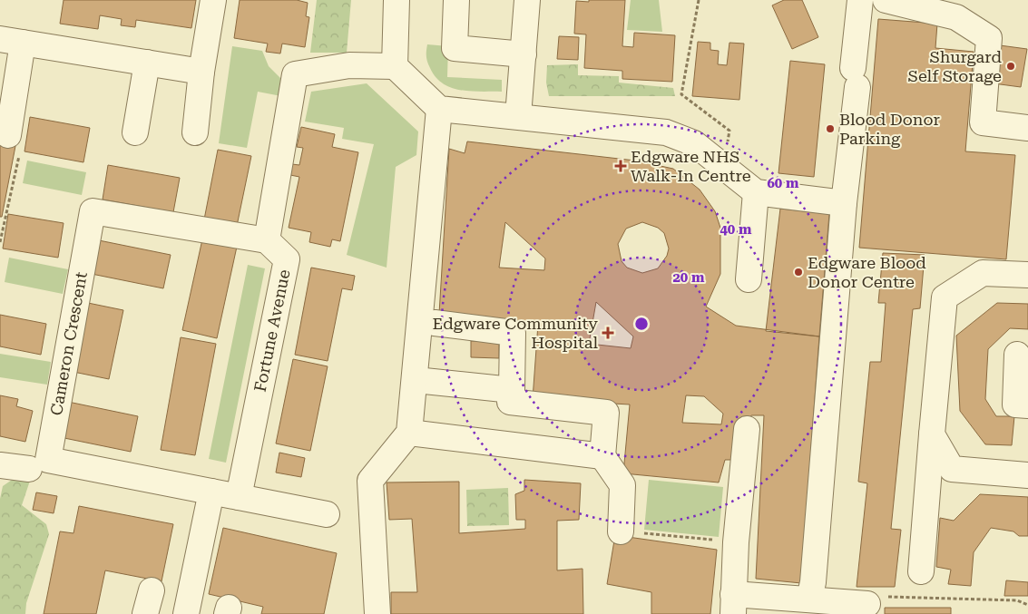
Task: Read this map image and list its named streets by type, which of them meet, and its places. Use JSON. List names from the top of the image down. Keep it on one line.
{"streets":{"street":["Fortune Avenue","Cameron Crescent"]},"crossings":[["Fortune Avenue","Cameron Crescent"]],"places":{"other":["Shurgard Self Storage","Blood Donor Parking","Edgware Blood Donor Centre"],"health":["Edgware NHS Walk-In Centre","Edgware Community Hospital"]},"rings":["60 m","40 m","20 m"]}
